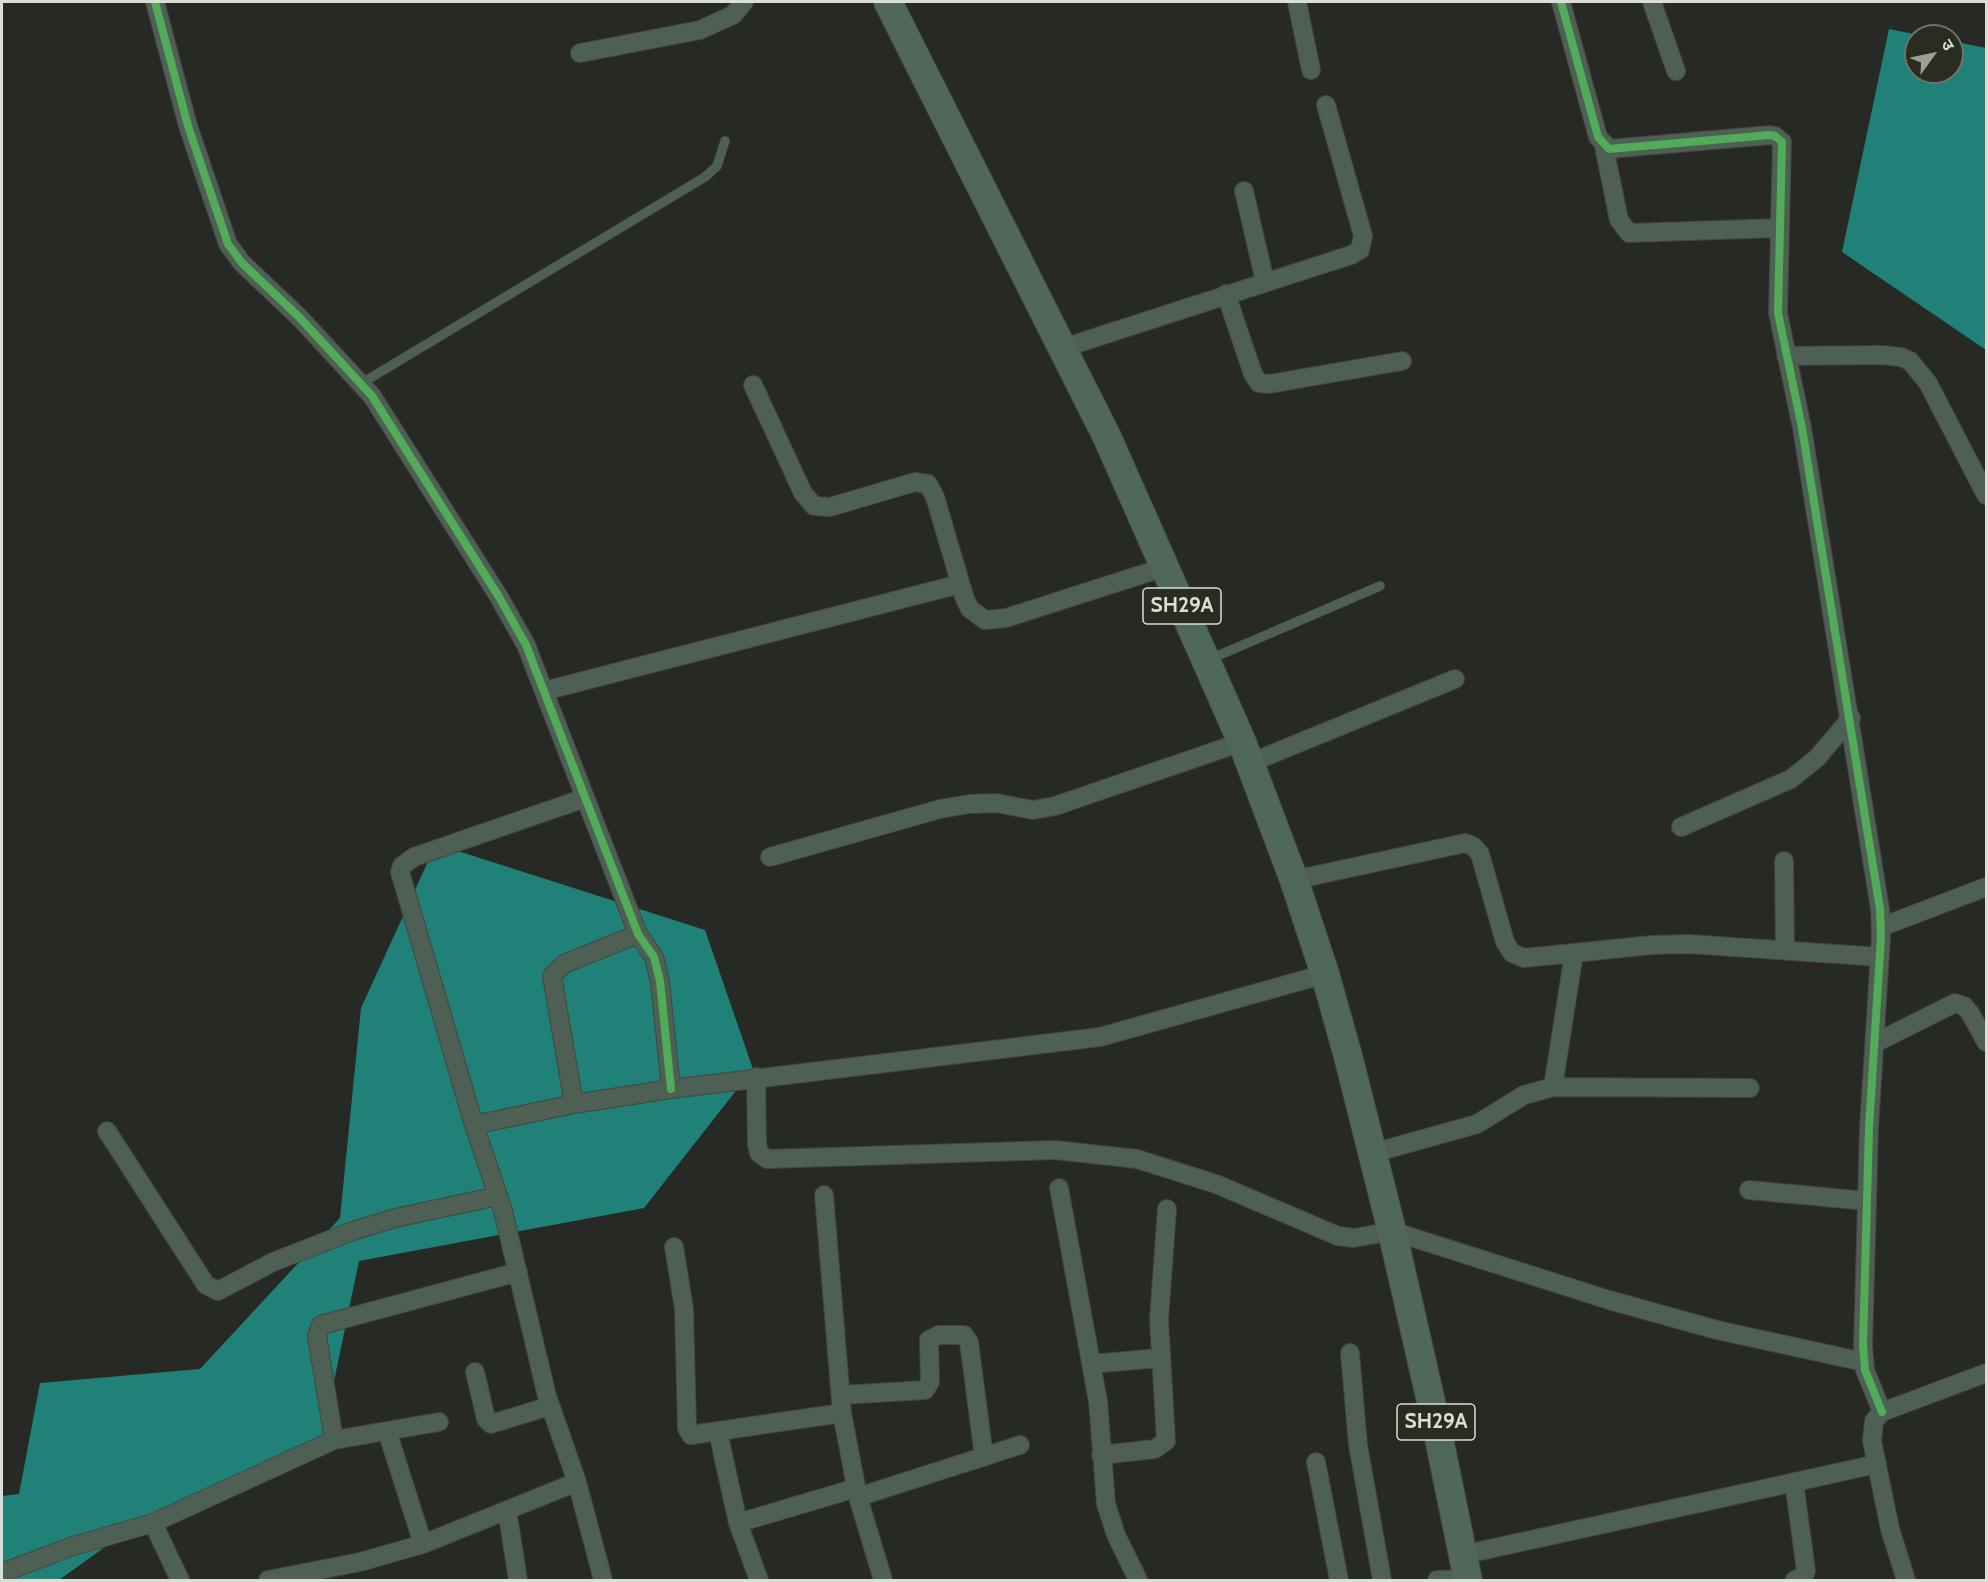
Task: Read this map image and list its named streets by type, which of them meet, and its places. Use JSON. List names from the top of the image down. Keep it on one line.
{"streets":{"main road":["SH29A"]},"north":"top right"}
